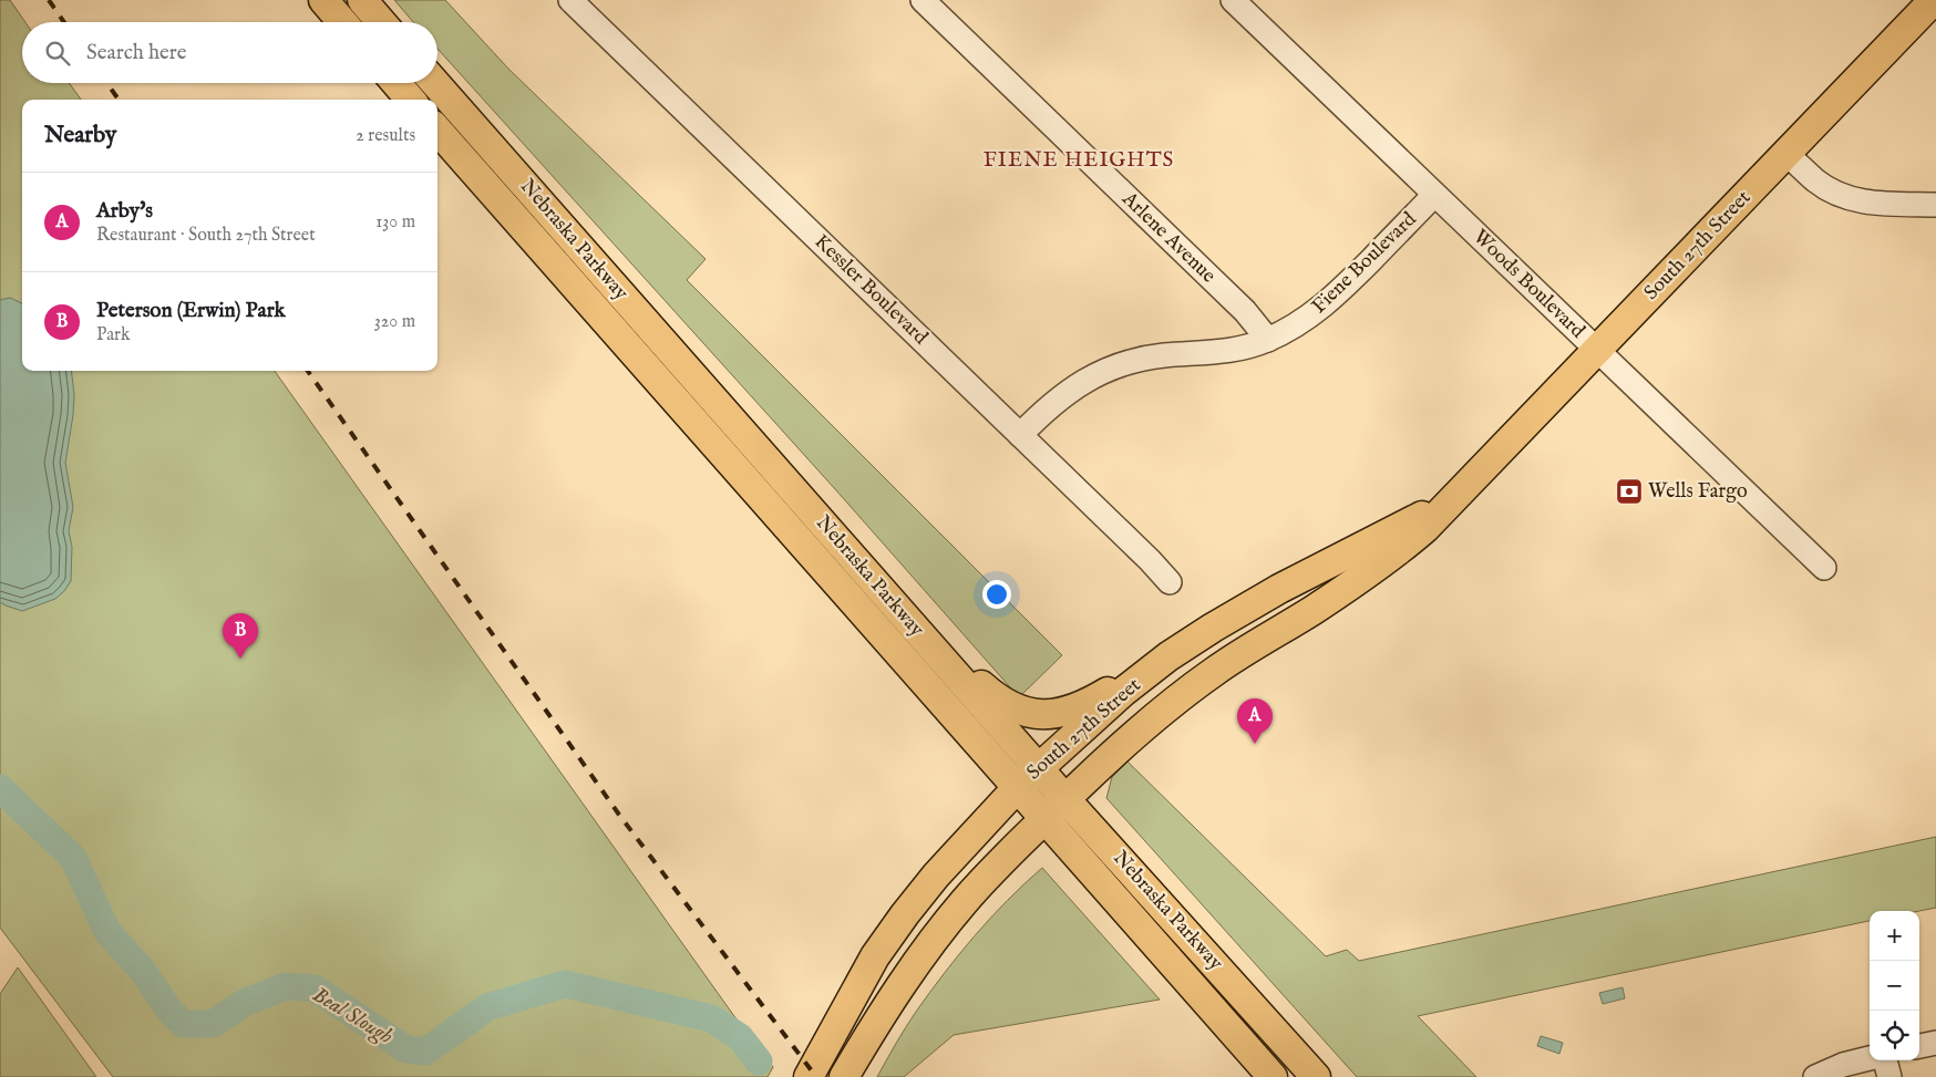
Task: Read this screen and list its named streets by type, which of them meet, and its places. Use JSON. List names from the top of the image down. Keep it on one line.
{"streets":{"main road":["Nebraska Parkway","South 27th Street"],"street":["Arlene Avenue","Fiene Boulevard","Woods Boulevard","Kessler Boulevard"]},"crossings":[["Arlene Avenue","Fiene Boulevard"],["Nebraska Parkway","South 27th Street"],["South 27th Street","Woods Boulevard"],["Fiene Boulevard","Woods Boulevard"],["Fiene Boulevard","Kessler Boulevard"]],"districts":["FIENE HEIGHTS"],"water":["Beal Slough"],"places":{"bank":["Wells Fargo"]},"page":{"search":"Search here","heading":["Nearby","2 results"],"list":[{"mark":"A","name":"Arby's","note":"Restaurant · South 27th Street","value":"130 m"},{"mark":"B","name":"Peterson (Erwin) Park","note":"Park","value":"320 m"}],"pins":["B","A"],"map_buttons":["+","−"]}}
